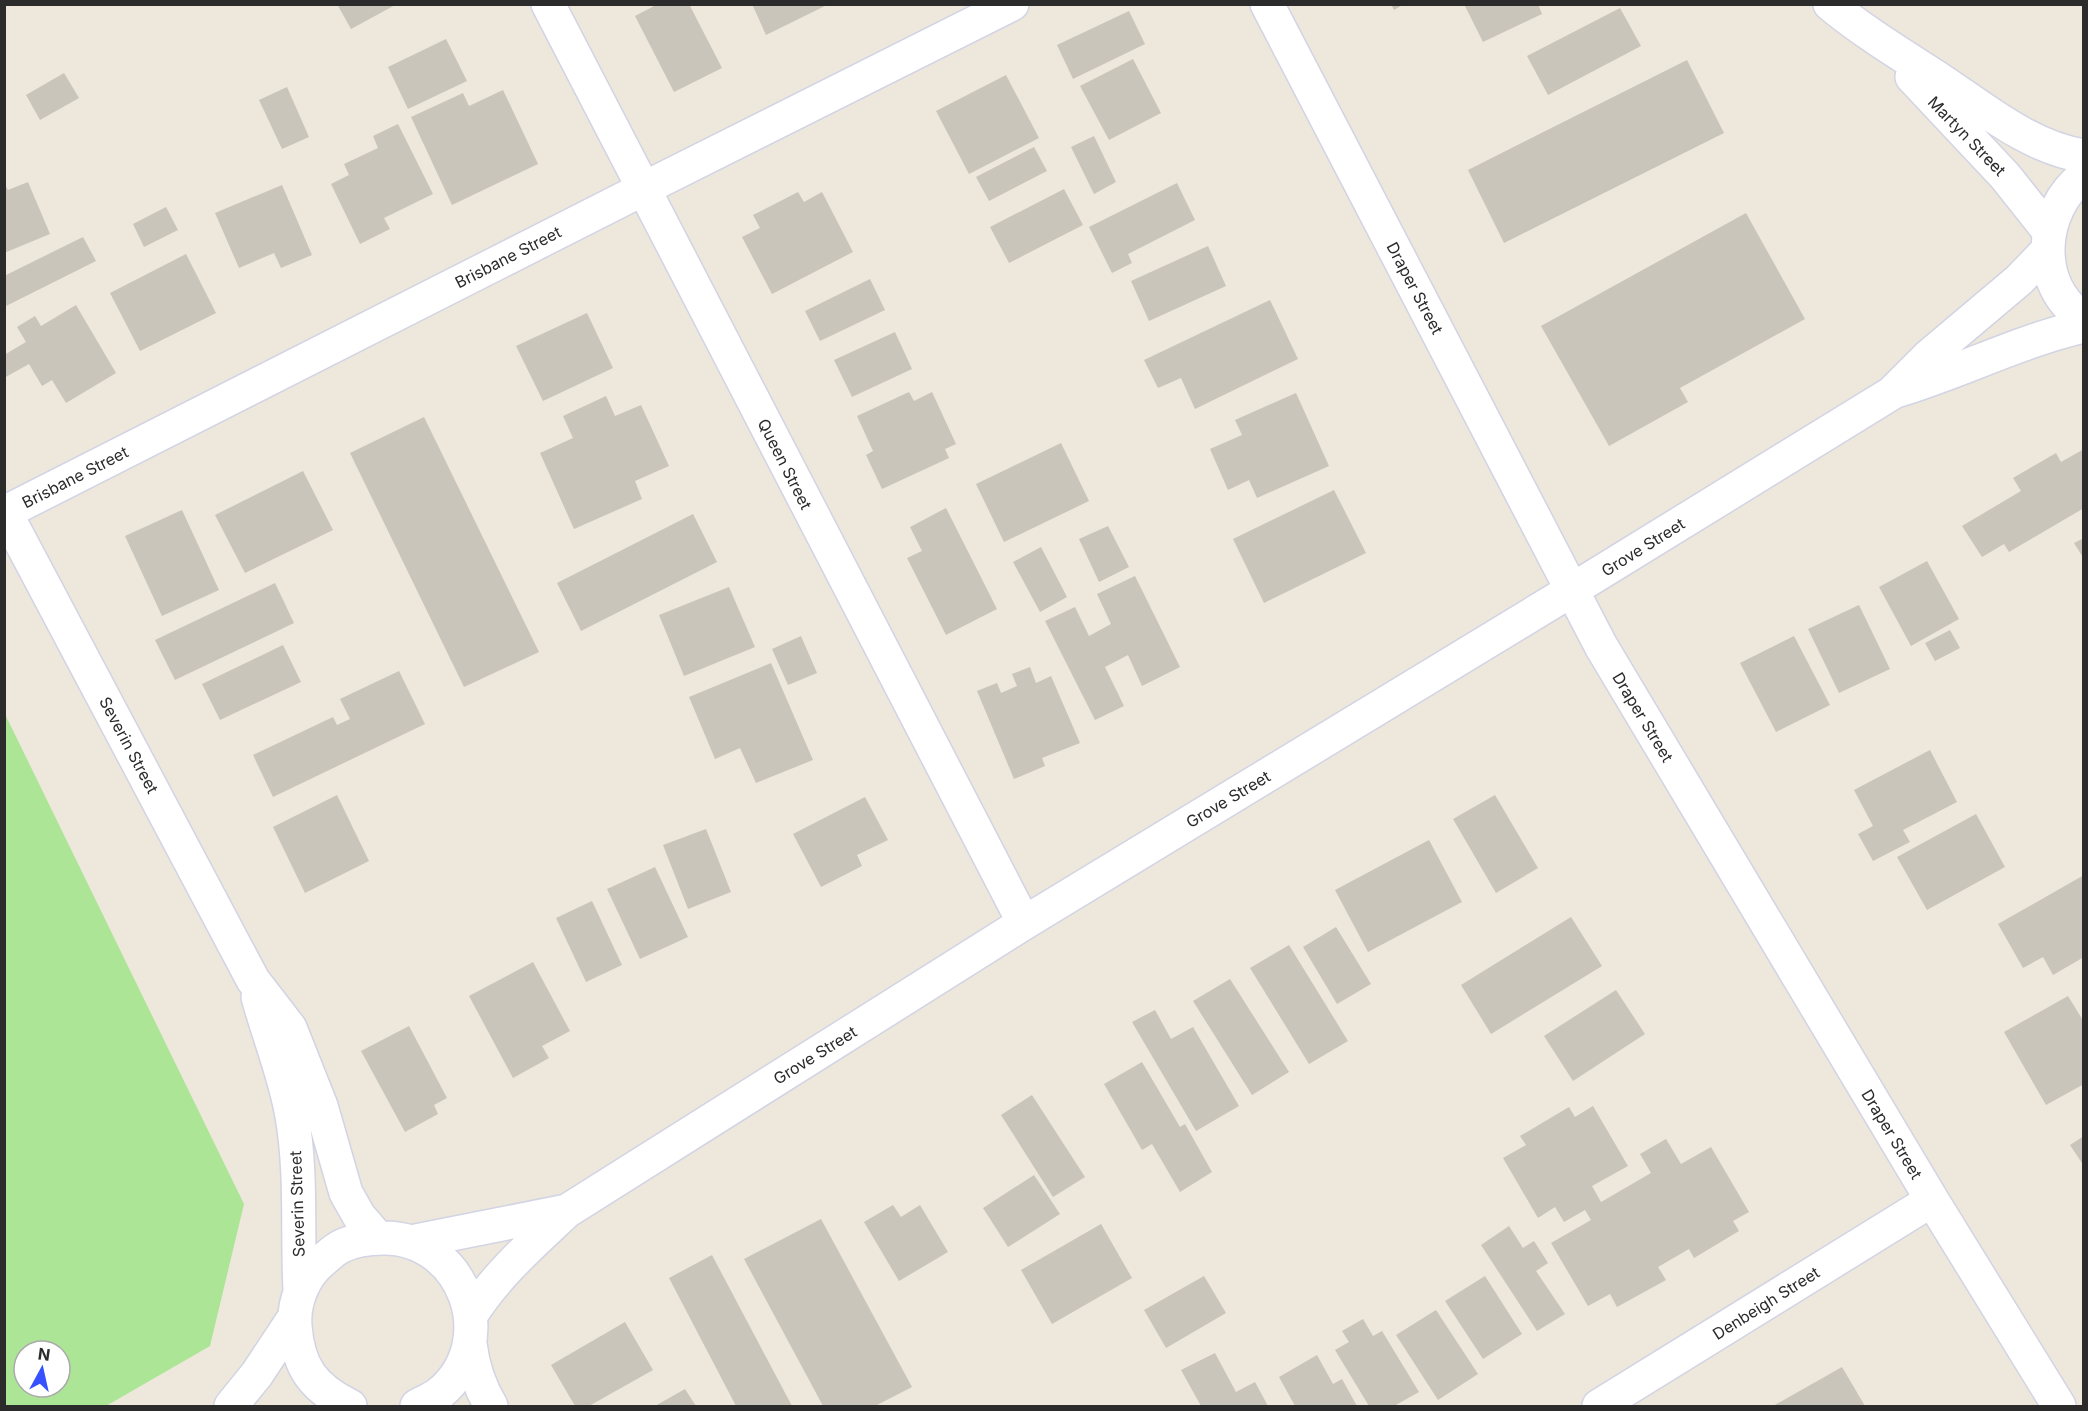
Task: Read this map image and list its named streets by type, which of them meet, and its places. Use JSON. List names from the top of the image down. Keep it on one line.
{"streets":{"street":["Martyn Street","Brisbane Street","Draper Street","Queen Street","Grove Street","Severin Street","Denbeigh Street"]},"crossings":[["Martyn Street","Grove Street"],["Brisbane Street","Queen Street"],["Brisbane Street","Severin Street"],["Draper Street","Grove Street"],["Draper Street","Denbeigh Street"],["Queen Street","Grove Street"]],"north":"top"}
